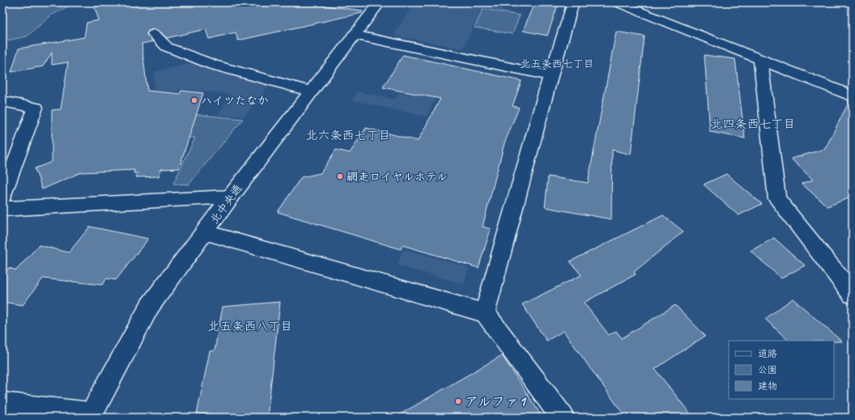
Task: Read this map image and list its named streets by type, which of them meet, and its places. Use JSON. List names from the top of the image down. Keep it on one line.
{"streets":{"main road":["北中央通"]},"districts":["北五条西七丁目","北四条西七丁目","北六条西七丁目","北五条西八丁目"],"places":["ハイツたなか","網走ロイヤルホテル","アルファ1"],"legend":["道路","公園","建物"]}
